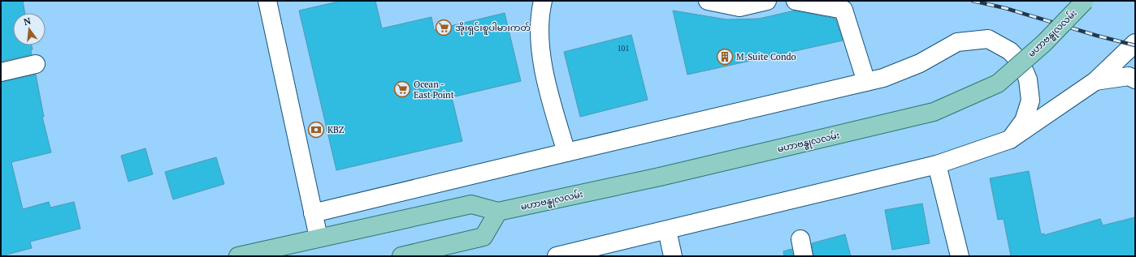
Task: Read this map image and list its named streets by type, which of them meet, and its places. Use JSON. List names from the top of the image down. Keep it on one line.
{"streets":{"main road":["မဟာဗန္ဓုလလမ်း"]},"places":{"supermarket":["အိုးရှင်းစူပါမားကတ်","Ocean - East Point"],"building":["M-Suite Condo"],"bank":["KBZ"]},"house_numbers":["101"],"north":"top"}
